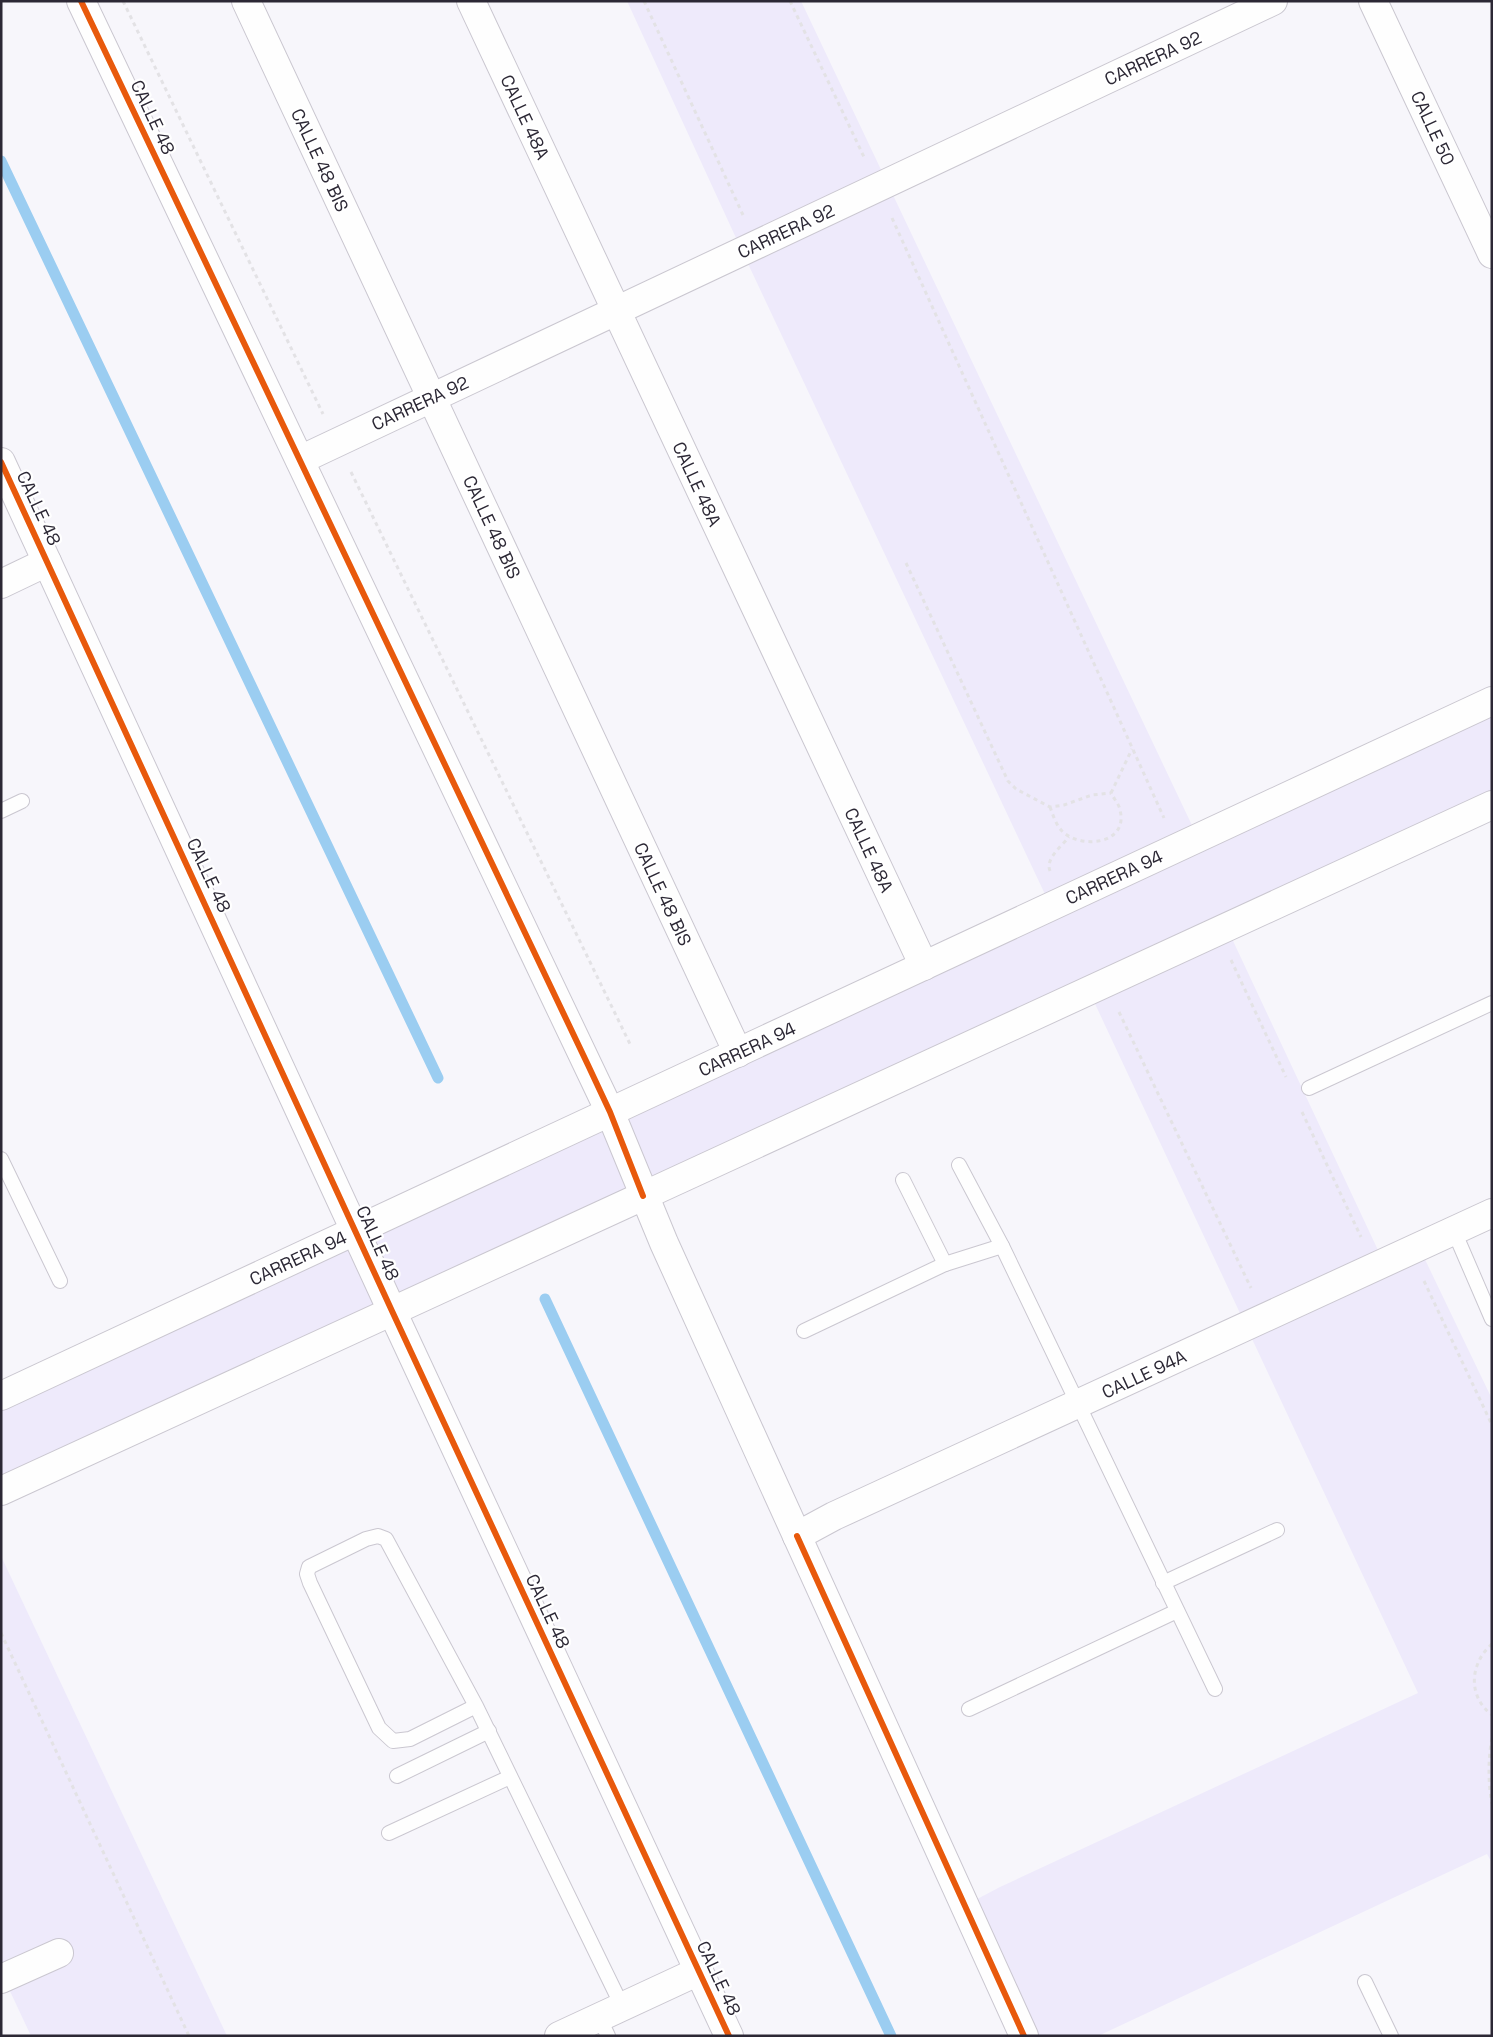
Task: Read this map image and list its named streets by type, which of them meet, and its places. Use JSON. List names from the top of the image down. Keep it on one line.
{"streets":{"street":["CARRERA 92","CALLE 48","CALLE 48A","CALLE 50","CALLE 48 BIS","CARRERA 94","CALLE 94A"]},"crossings":[["CARRERA 92","CALLE 48"],["CARRERA 92","CALLE 48A"],["CARRERA 92","CALLE 48 BIS"],["CALLE 48","CARRERA 94"],["CALLE 48","CALLE 94A"],["CALLE 48A","CARRERA 94"],["CALLE 48 BIS","CARRERA 94"]]}
